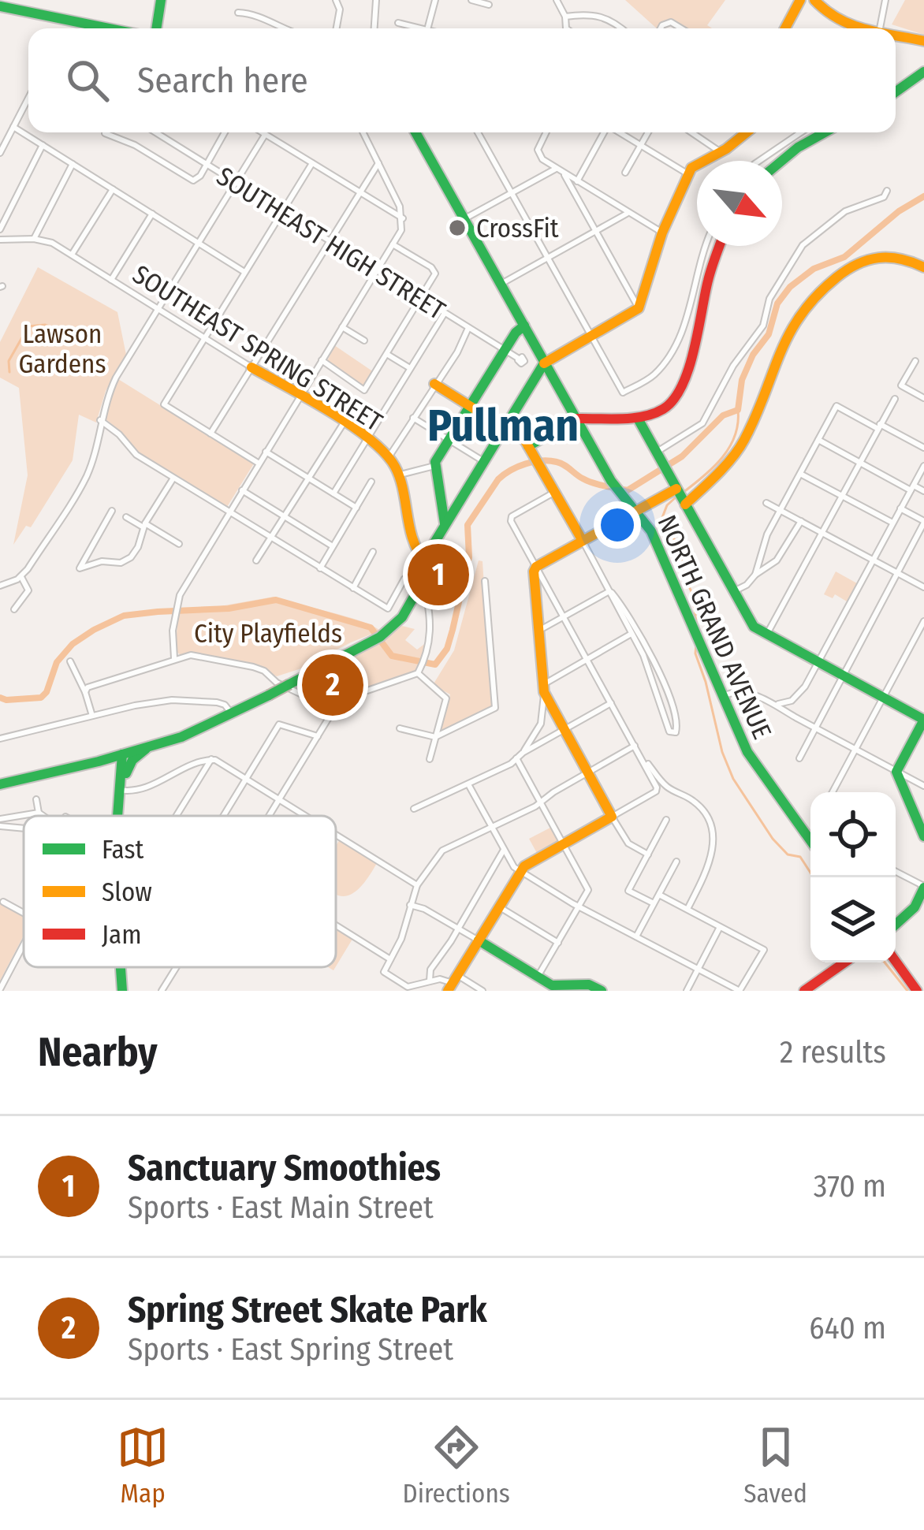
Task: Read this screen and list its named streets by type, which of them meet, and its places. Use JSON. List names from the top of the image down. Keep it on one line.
{"streets":{"main road":["SOUTHEAST SPRING STREET","NORTH GRAND AVENUE"],"street":["SOUTHEAST HIGH STREET"]},"districts":["Pullman"],"parks":["Lawson Gardens","City Playfields"],"places":["CrossFit"],"legend":["Fast","Slow","Jam"],"north":"bottom right","page":{"search":"Search here","pins":["1","2"],"heading":["Nearby","2 results"],"list":[{"mark":"1","name":"Sanctuary Smoothies","note":"Sports · East Main Street","value":"370 m"},{"mark":"2","name":"Spring Street Skate Park","note":"Sports · East Spring Street","value":"640 m"}],"nav":["Map","Directions","Saved"]}}
